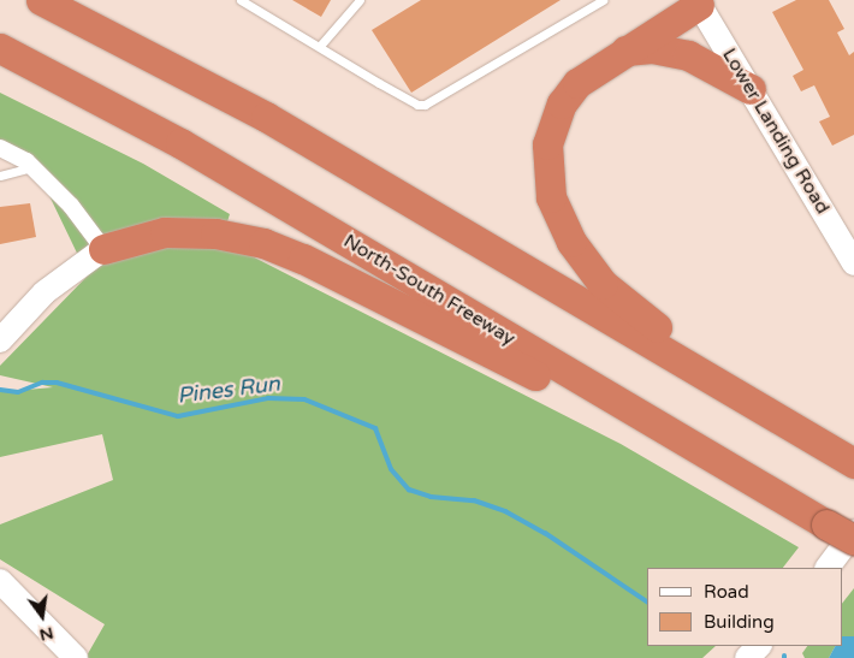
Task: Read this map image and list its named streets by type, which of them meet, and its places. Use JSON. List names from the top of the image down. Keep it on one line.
{"streets":{"highway":["North-South Freeway"],"main road":["Lower Landing Road"]},"water":["Pines Run"],"legend":["Road","Building"],"north":"bottom"}
